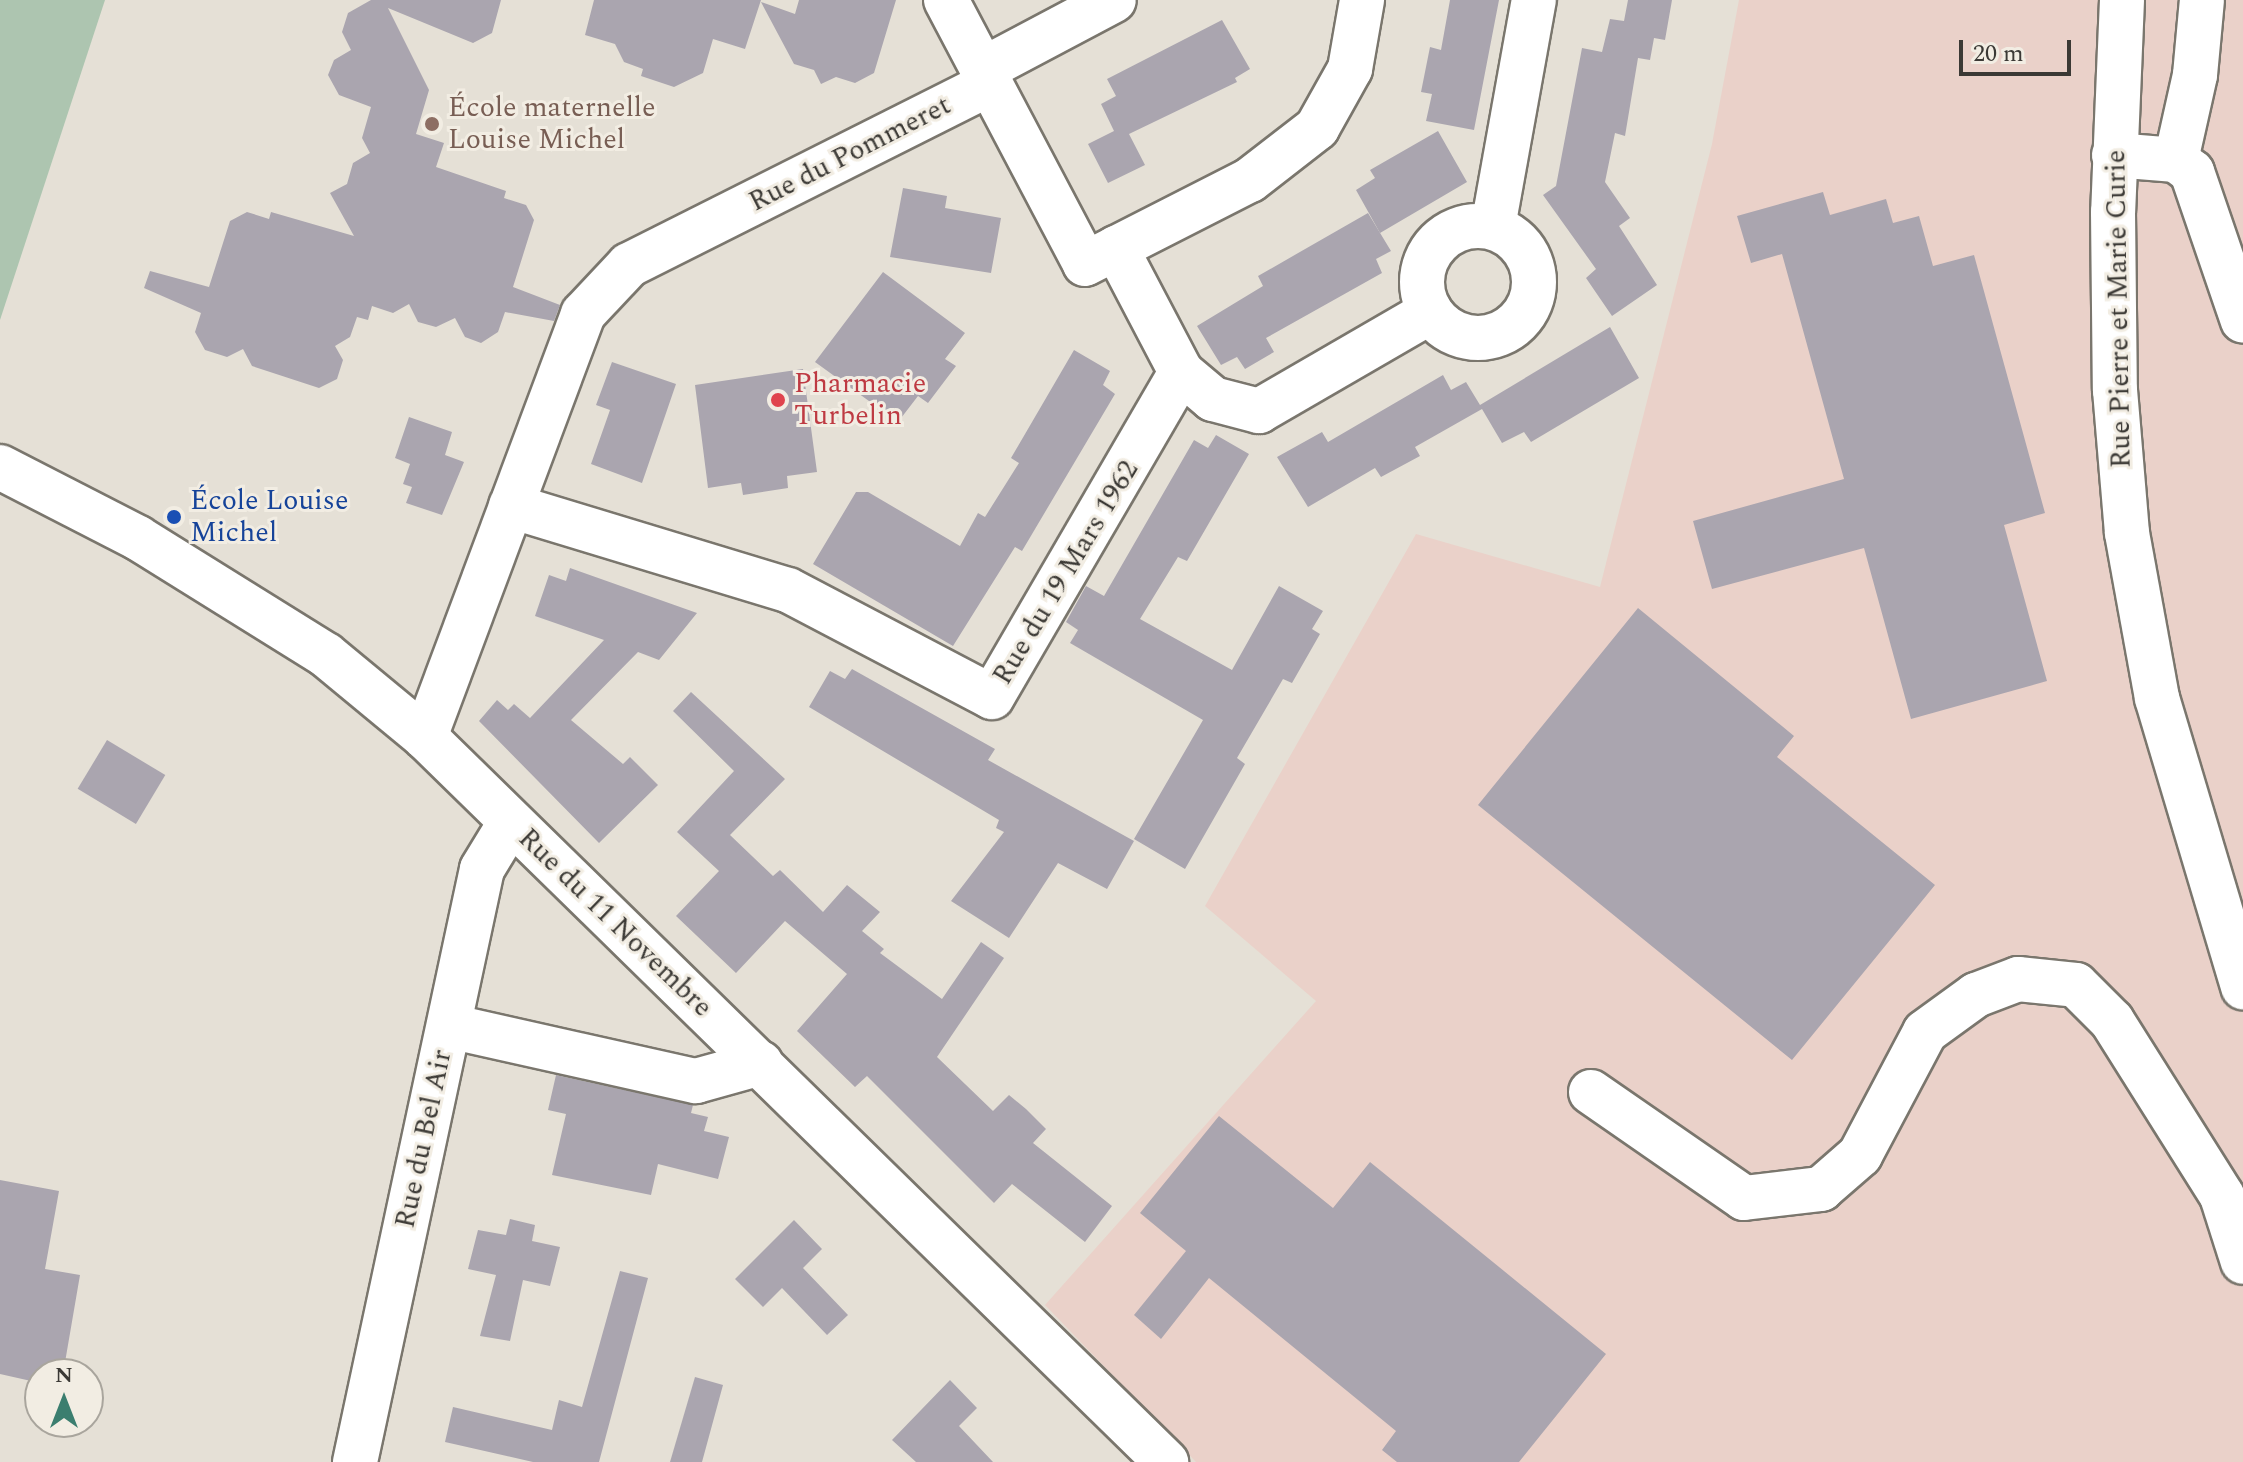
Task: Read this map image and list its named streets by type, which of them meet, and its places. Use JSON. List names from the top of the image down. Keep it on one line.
{"streets":{"street":["Rue du Pommeret","Rue Pierre et Marie Curie","Rue du 19 Mars 1962","Rue du 11 Novembre","Rue du Bel Air"]},"crossings":[["Rue du Pommeret","Rue du 19 Mars 1962"],["Rue du Pommeret","Rue du 11 Novembre"],["Rue du 11 Novembre","Rue du Bel Air"]],"places":["École maternelle Louise Michel","Pharmacie Turbelin","École Louise Michel"],"scale_bar":"20 m","north":"top"}
